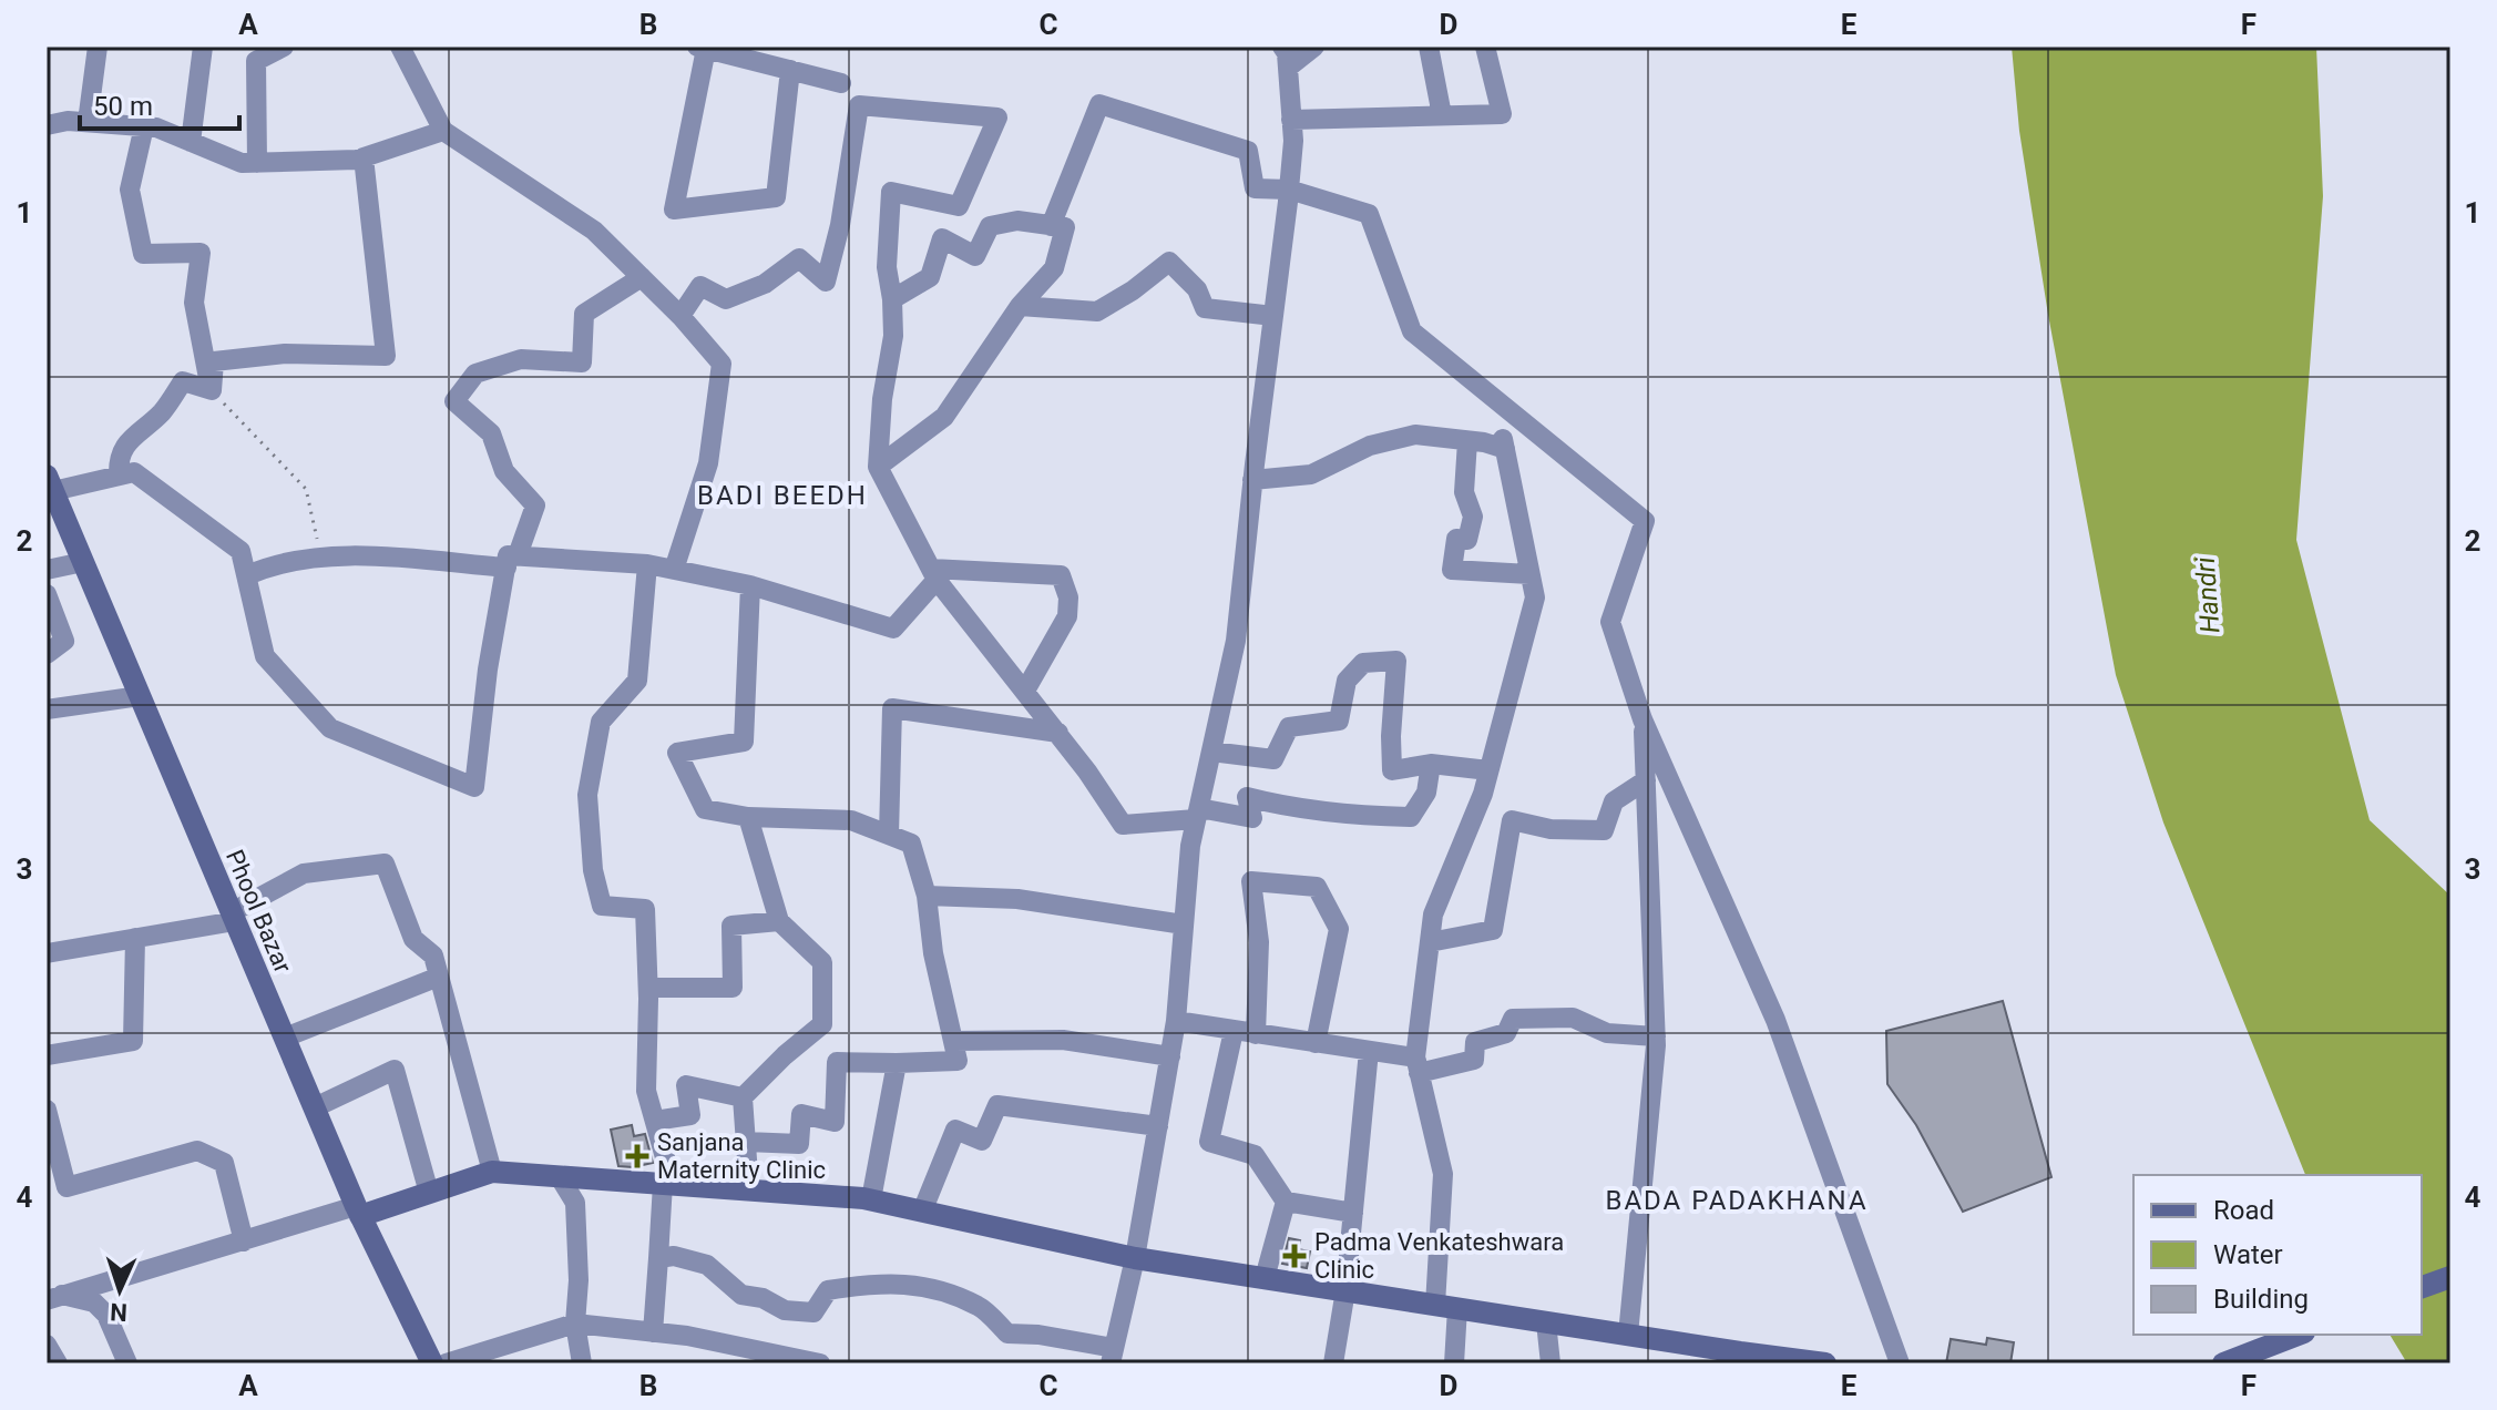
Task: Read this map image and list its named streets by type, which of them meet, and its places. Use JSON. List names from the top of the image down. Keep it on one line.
{"streets":{"street":["Phool Bazar"]},"districts":["BADI BEEDH","BADA PADAKHANA"],"water":["Handri"],"places":{"health":["Sanjana Maternity Clinic","Padma Venkateshwara Clinic"]},"legend":["Road","Water","Building"],"scale_bar":"50 m","north":"bottom","grid":{"columns":["A","B","C","D","E","F"],"rows":["1","2","3","4"]}}
